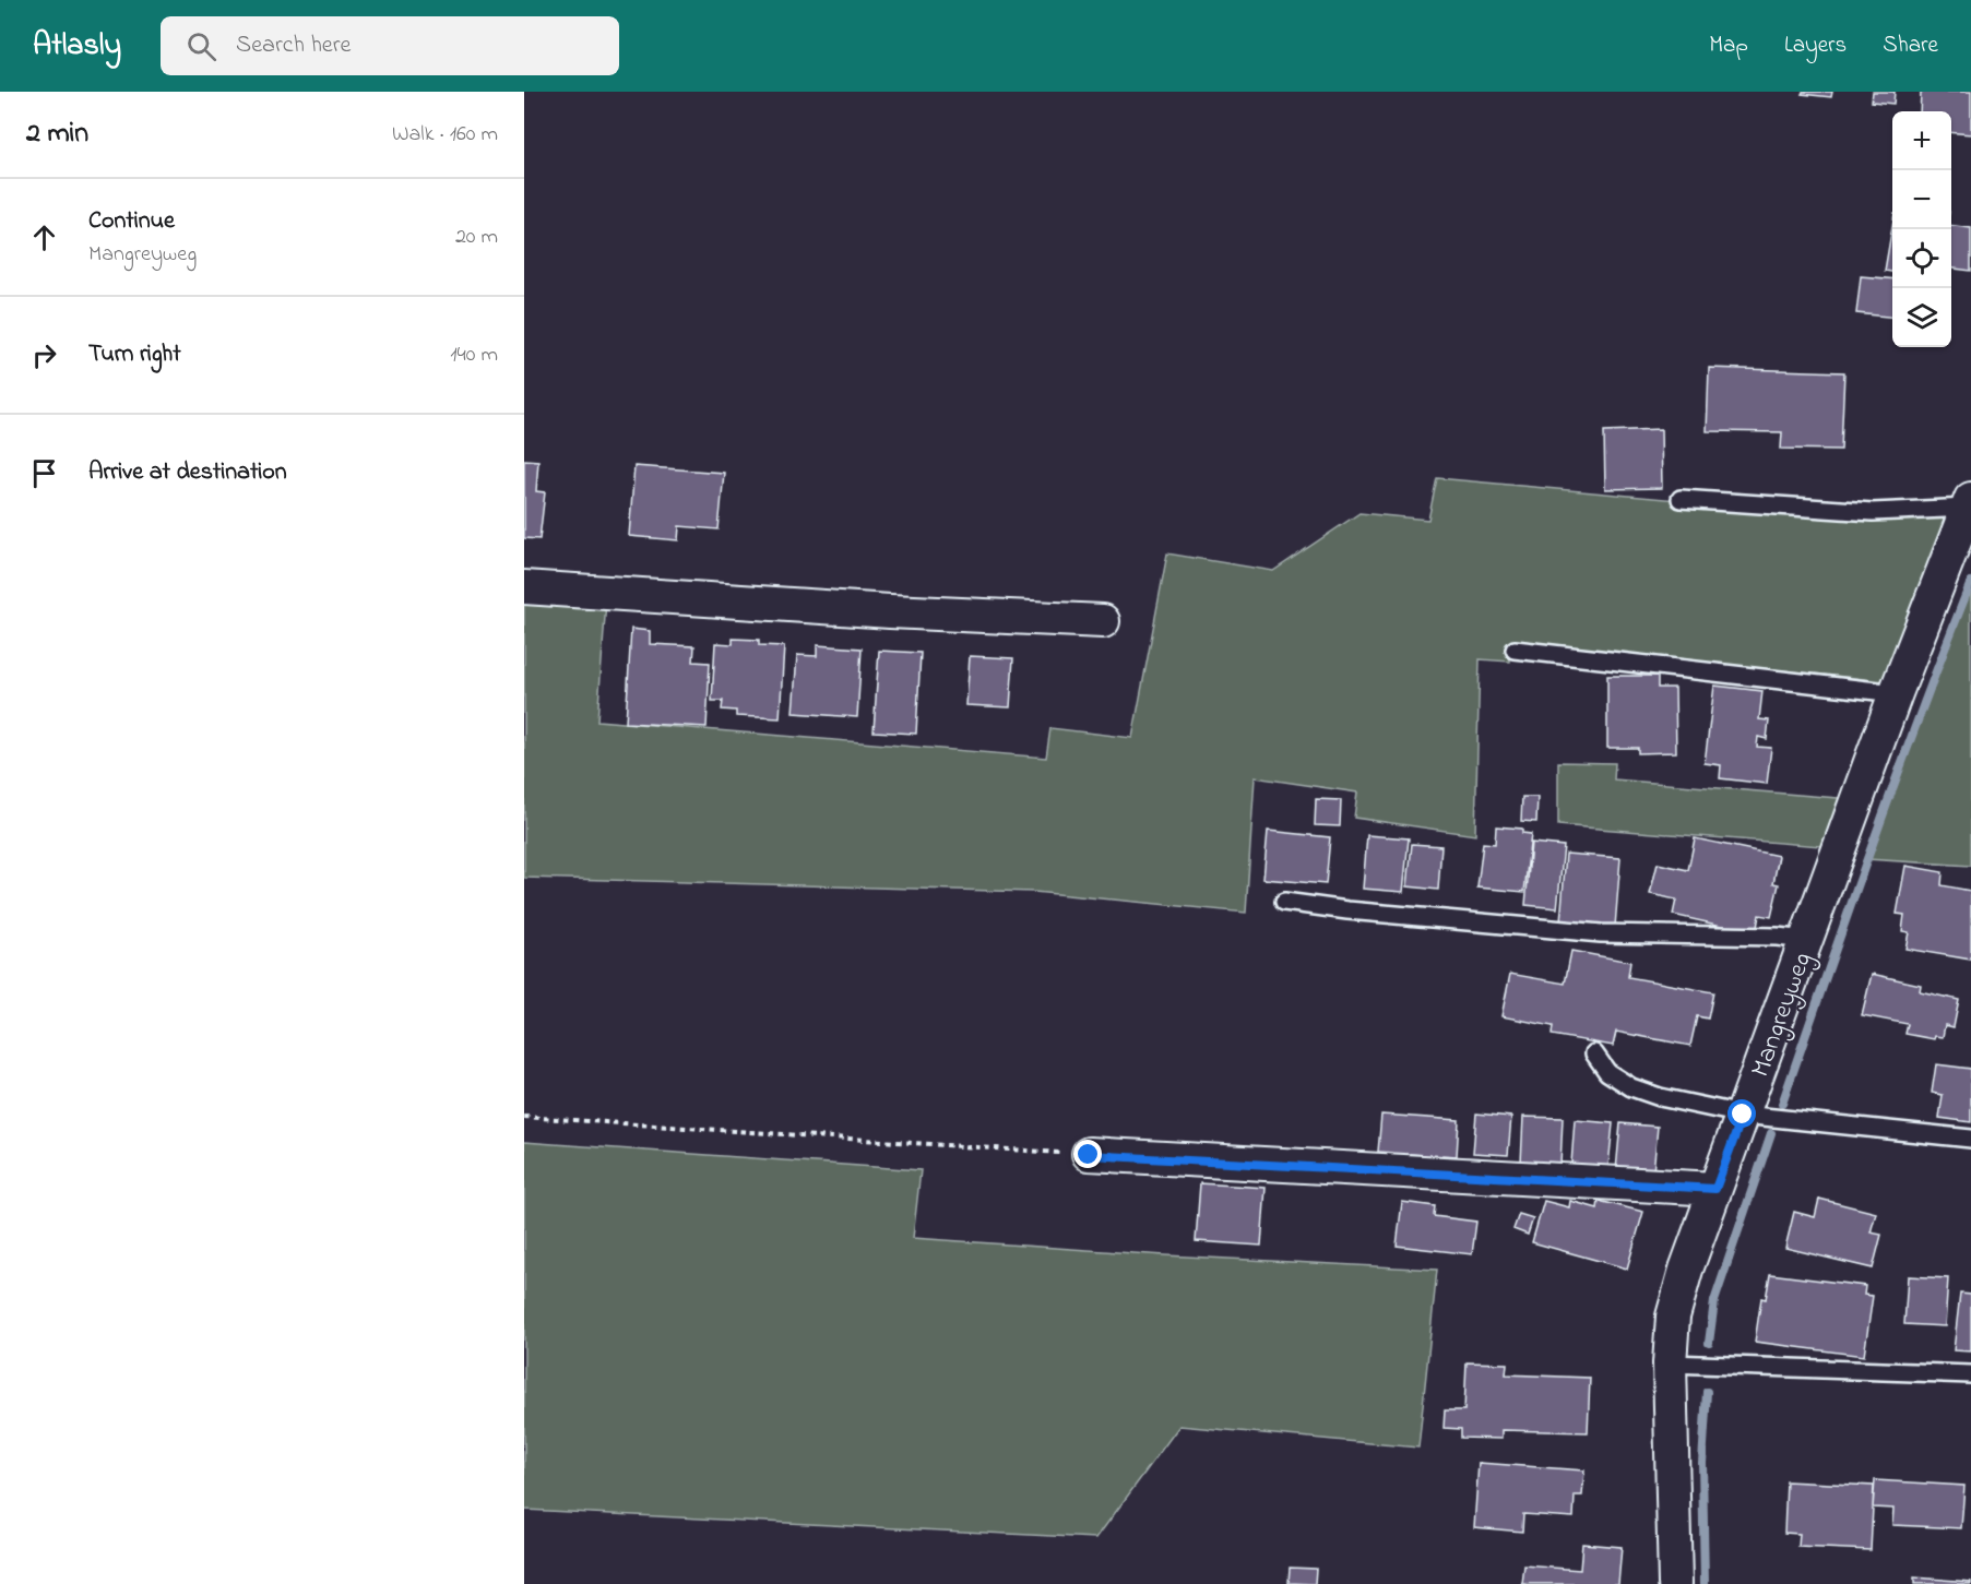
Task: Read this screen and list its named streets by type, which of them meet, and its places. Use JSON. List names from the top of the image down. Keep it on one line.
{"streets":{"street":["Mangreyweg"]},"page":{"header":"Atlasly","search":"Search here","nav":["Map","Layers","Share"],"heading":["2 min","Walk · 160 m"],"map_buttons":["+","−"],"list":[["Continue","Mangreyweg","20 m"],["Turn right","140 m"],"Arrive at destination"]}}
